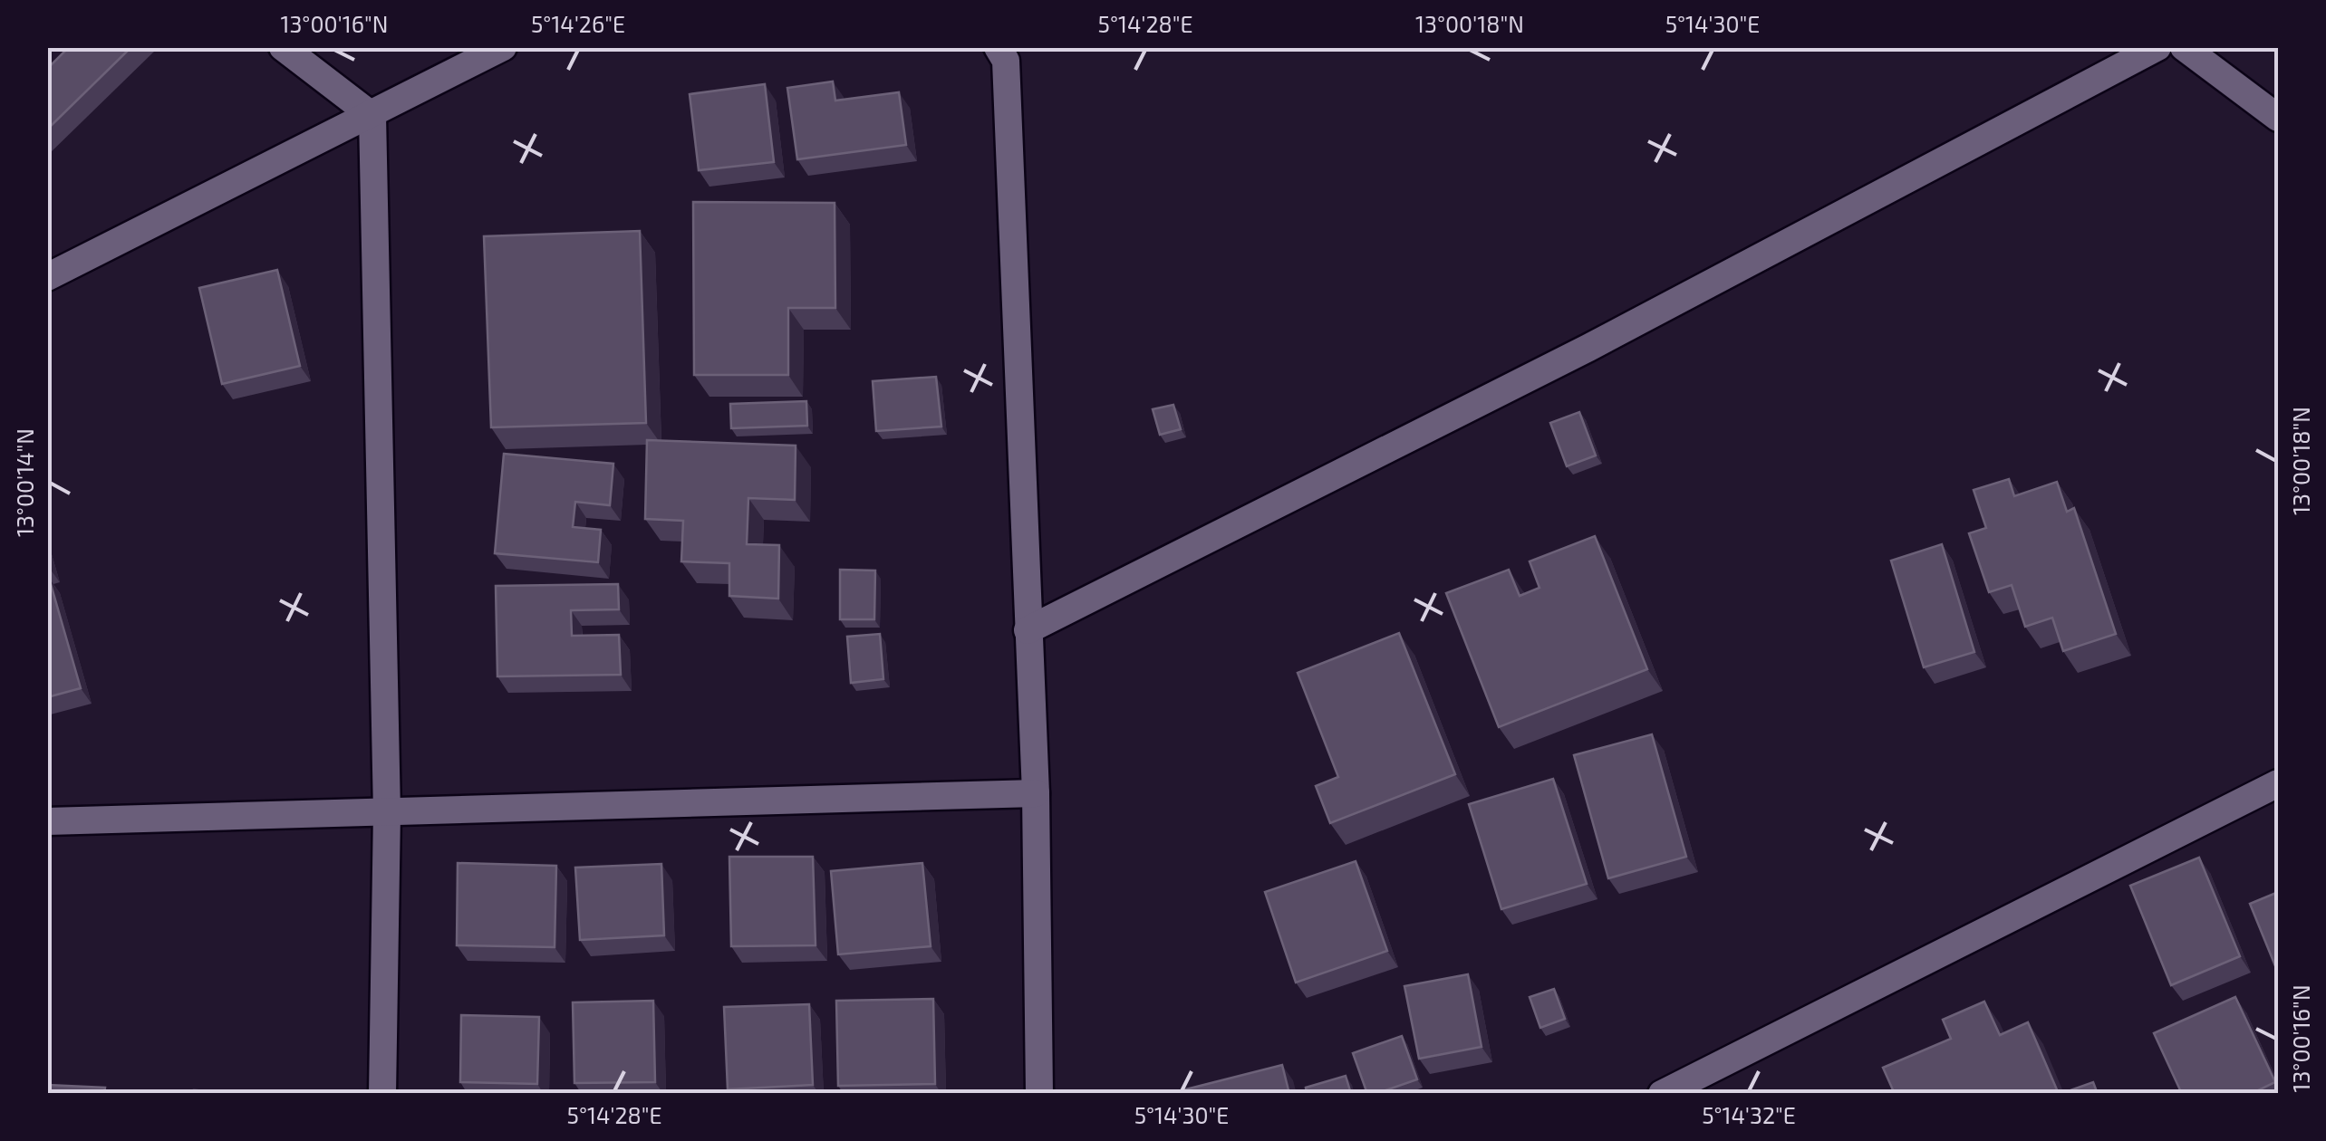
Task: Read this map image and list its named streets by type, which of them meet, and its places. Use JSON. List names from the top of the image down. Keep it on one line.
{"coordinates":["13°00'16\"N","5°14'26\"E","5°14'28\"E","13°00'18\"N","5°14'30\"E","13°00'14\"N","5°14'32\"E"]}
